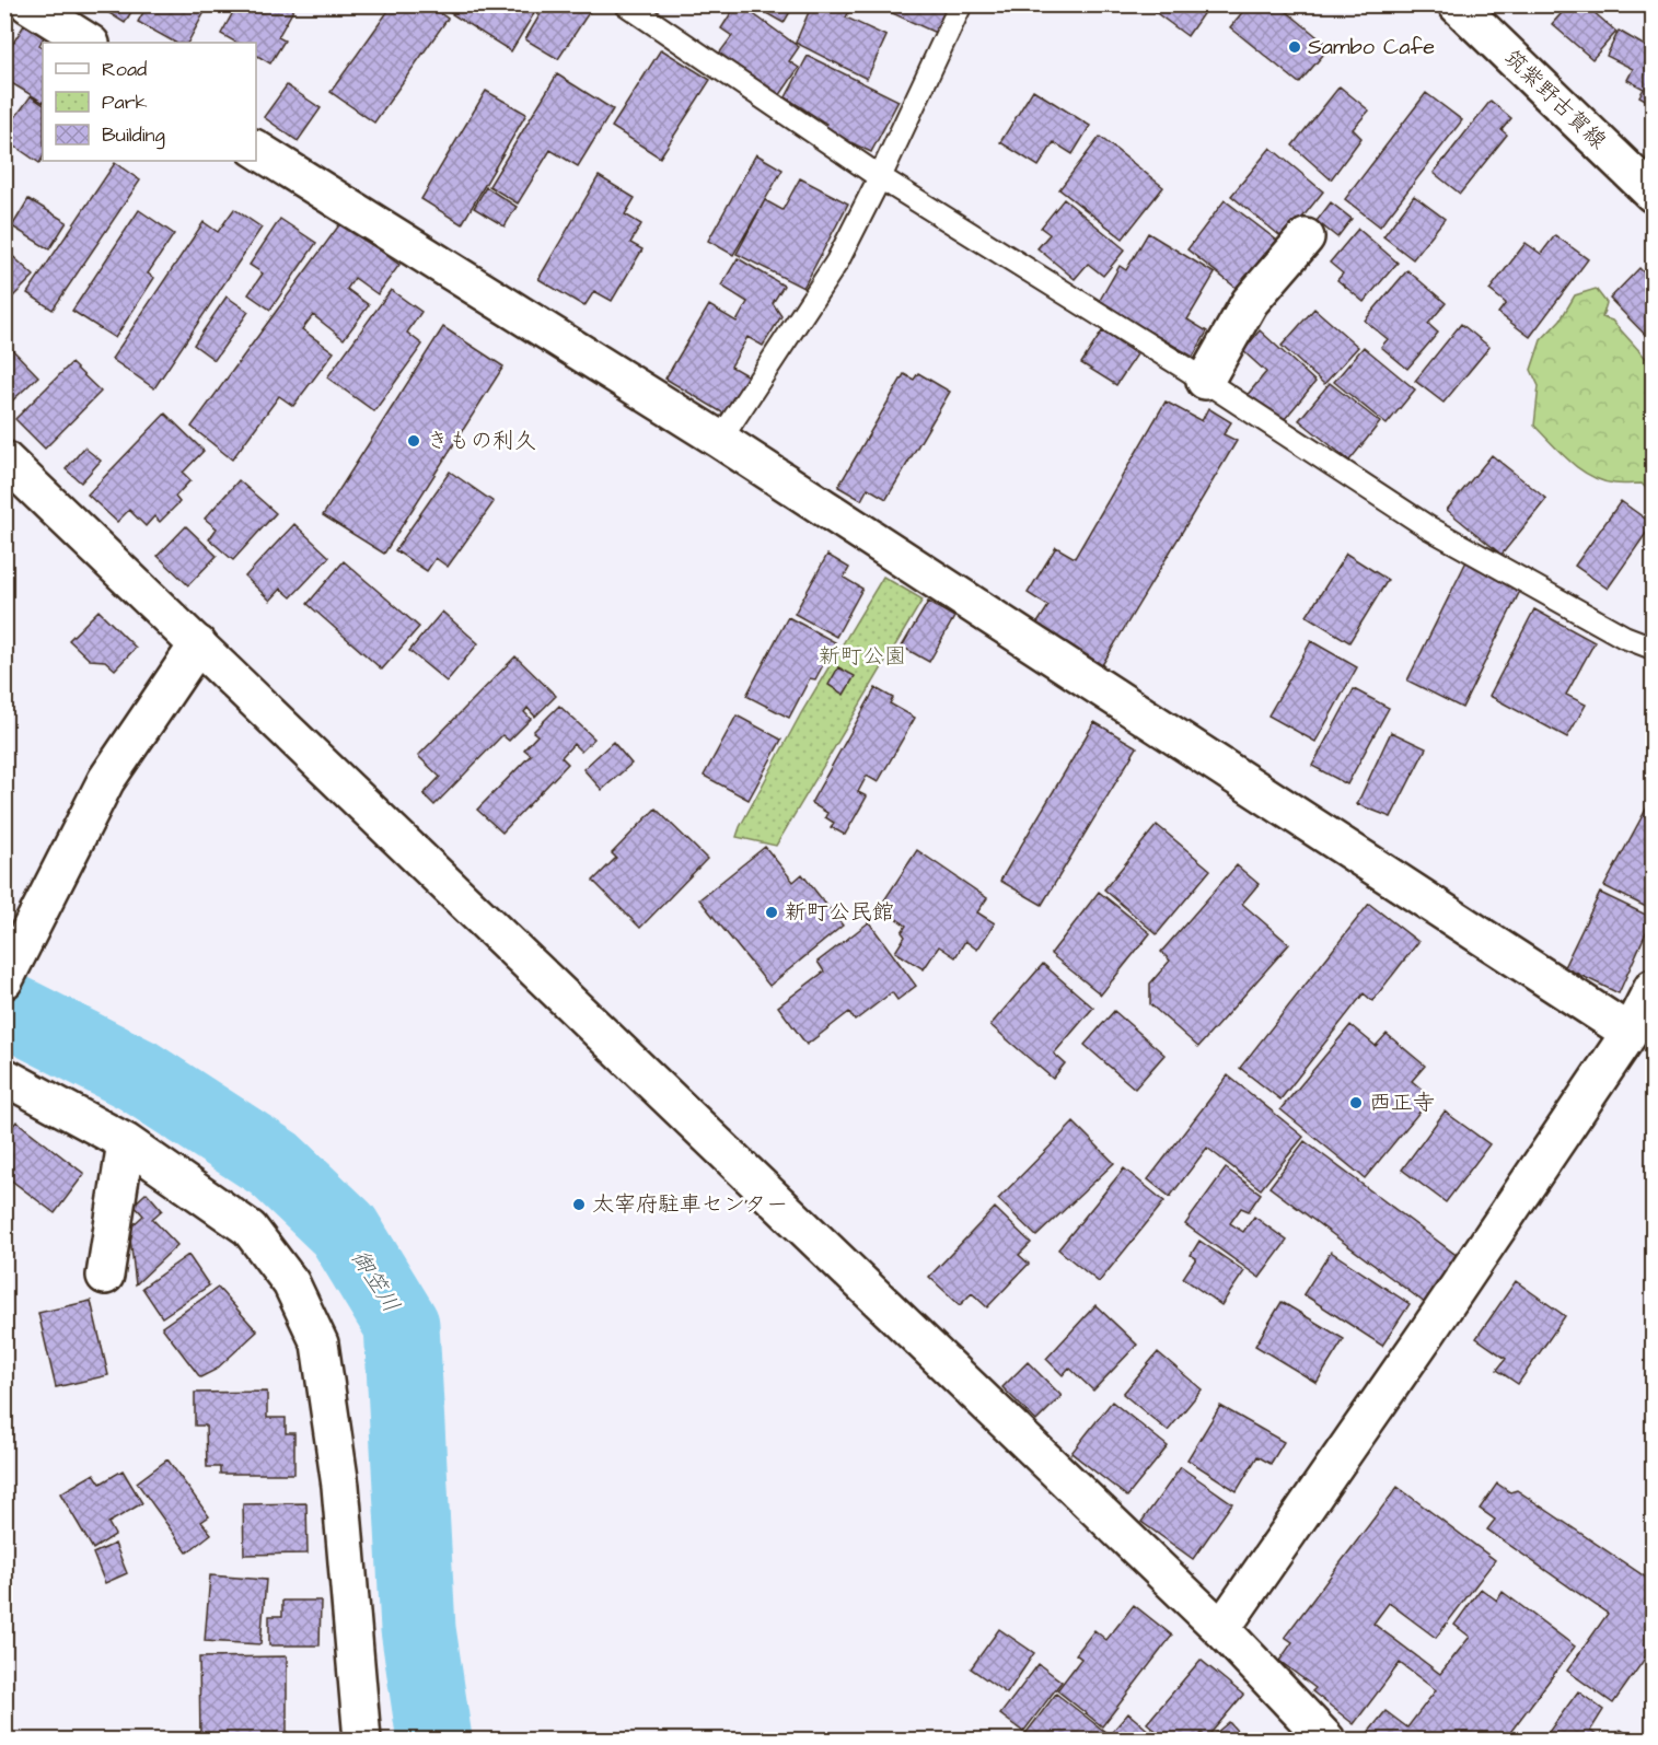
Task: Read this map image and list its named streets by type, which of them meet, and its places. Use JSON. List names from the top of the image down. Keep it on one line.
{"streets":{"street":["筑紫野古賀線"]},"water":["御笠川"],"parks":["新町公園"],"places":["Sambo Cafe","きもの利久","新町公民館","西正寺","太宰府駐車センター"],"legend":["Road","Park","Building"]}
